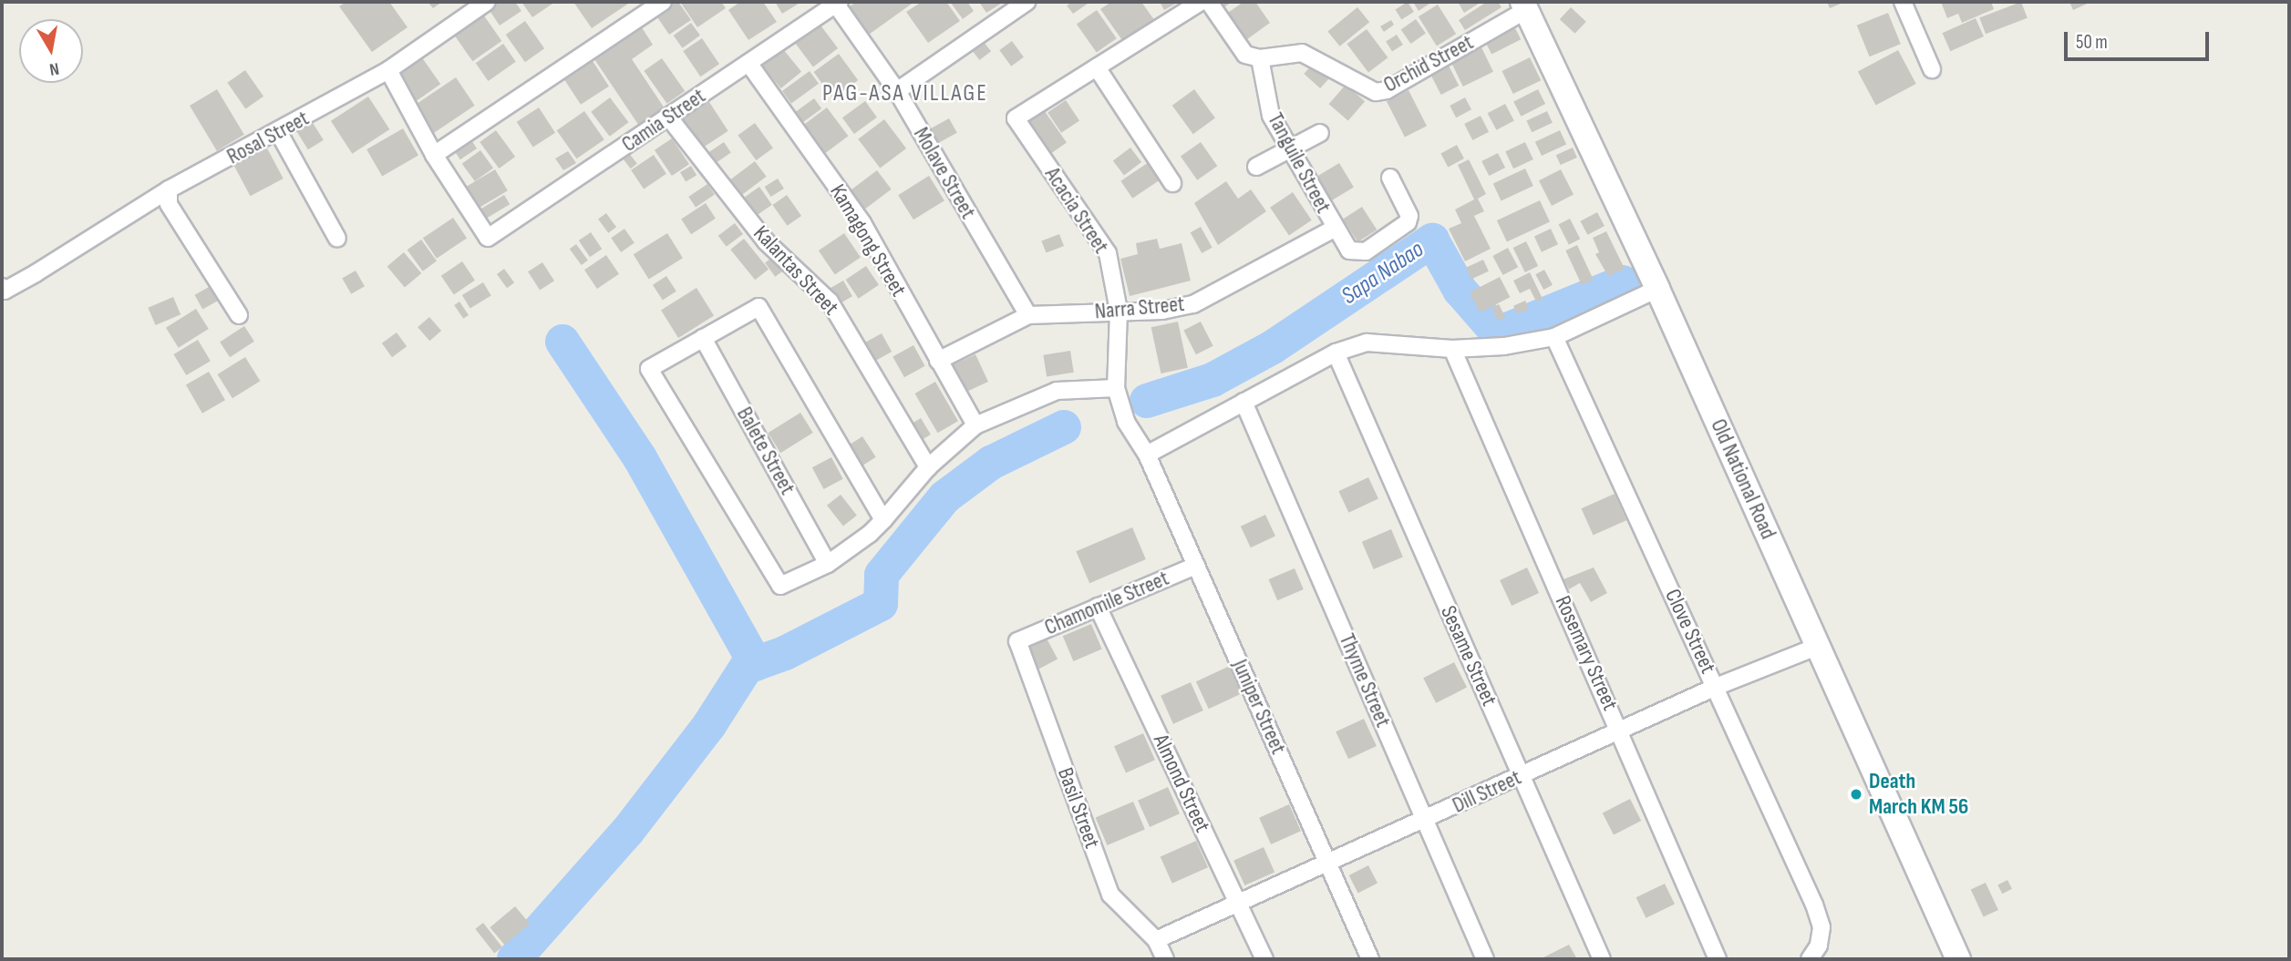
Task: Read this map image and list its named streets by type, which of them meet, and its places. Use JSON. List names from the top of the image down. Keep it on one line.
{"streets":{"main road":["Old National Road"],"street":["Orchid Street","Camia Street","Rosal Street","Tanguile Street","Molave Street","Acacia Street","Kamagong Street","Kalantas Street","Narra Street","Balete Street","Chamomile Street","Clove Street","Rosemary Street","Sesame Street","Thyme Street","Juniper Street","Almond Street","Dill Street","Basil Street"]},"crossings":[["Orchid Street","Tanguile Street"],["Orchid Street","Old National Road"],["Camia Street","Molave Street"],["Camia Street","Kamagong Street"],["Camia Street","Kalantas Street"],["Tanguile Street","Narra Street"],["Molave Street","Narra Street"],["Acacia Street","Narra Street"],["Acacia Street","Juniper Street"],["Kamagong Street","Narra Street"],["Old National Road","Dill Street"],["Chamomile Street","Juniper Street"],["Chamomile Street","Almond Street"],["Chamomile Street","Basil Street"],["Clove Street","Dill Street"],["Rosemary Street","Dill Street"],["Sesame Street","Dill Street"],["Thyme Street","Dill Street"],["Juniper Street","Dill Street"],["Almond Street","Dill Street"],["Dill Street","Basil Street"]],"districts":["PAG-ASA VILLAGE"],"water":["Sapa Nabao"],"places":["Death March KM 56"],"scale_bar":"50 m","north":"bottom"}
